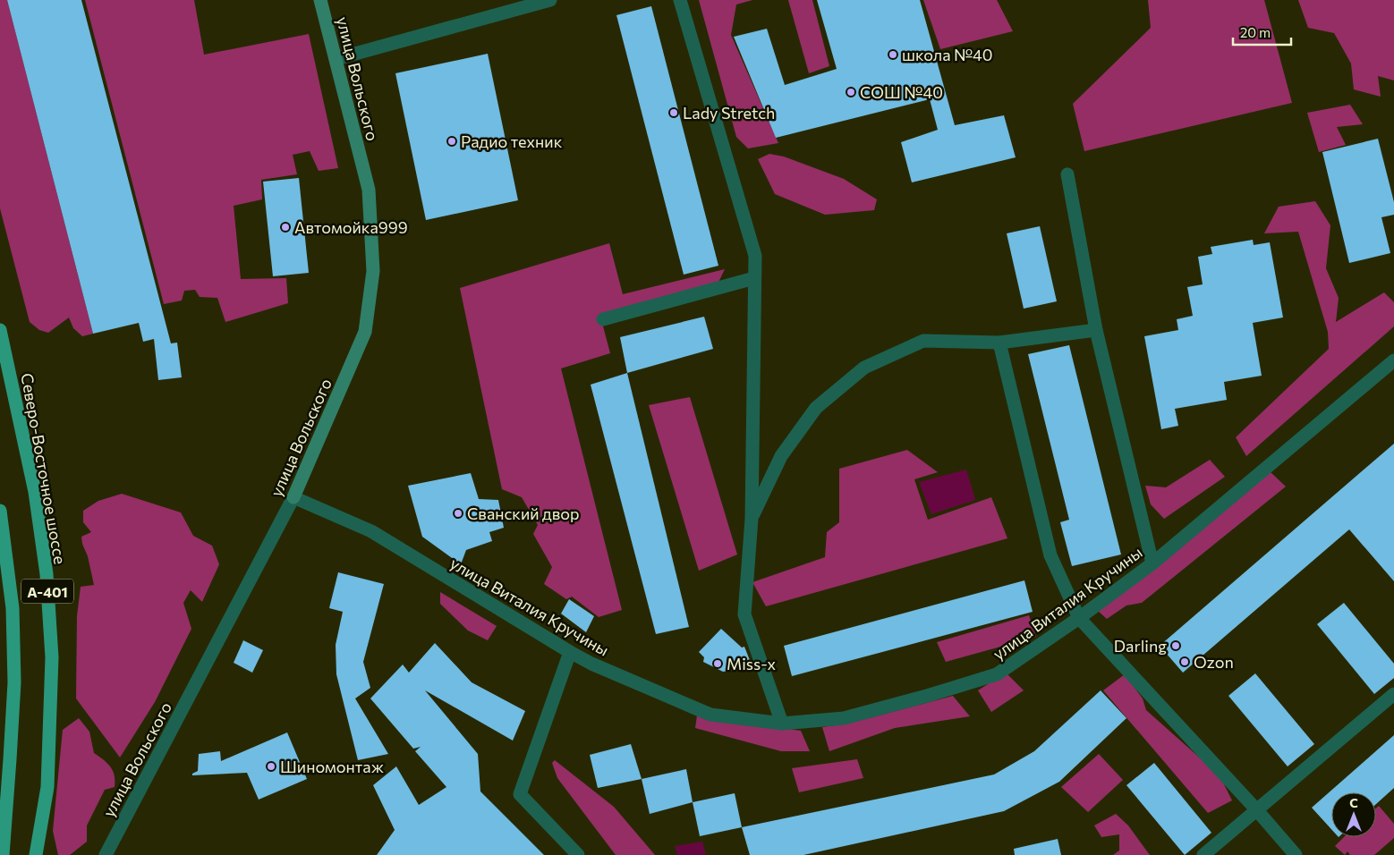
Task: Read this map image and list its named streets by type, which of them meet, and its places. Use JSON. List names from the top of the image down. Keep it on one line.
{"streets":{"main road":["улица Вольского","Северо-Восточное шоссе","А-401"],"street":["улица Виталия Кручины"]},"crossings":[["улица Вольского","улица Виталия Кручины"]],"places":["школа №40","СОШ №40","Lady Stretch","Радио техник","Автомойка999","Сванский двор","Darling","Ozon","Miss-x","Шиномонтаж"],"scale_bar":"20 m","north":"top"}
